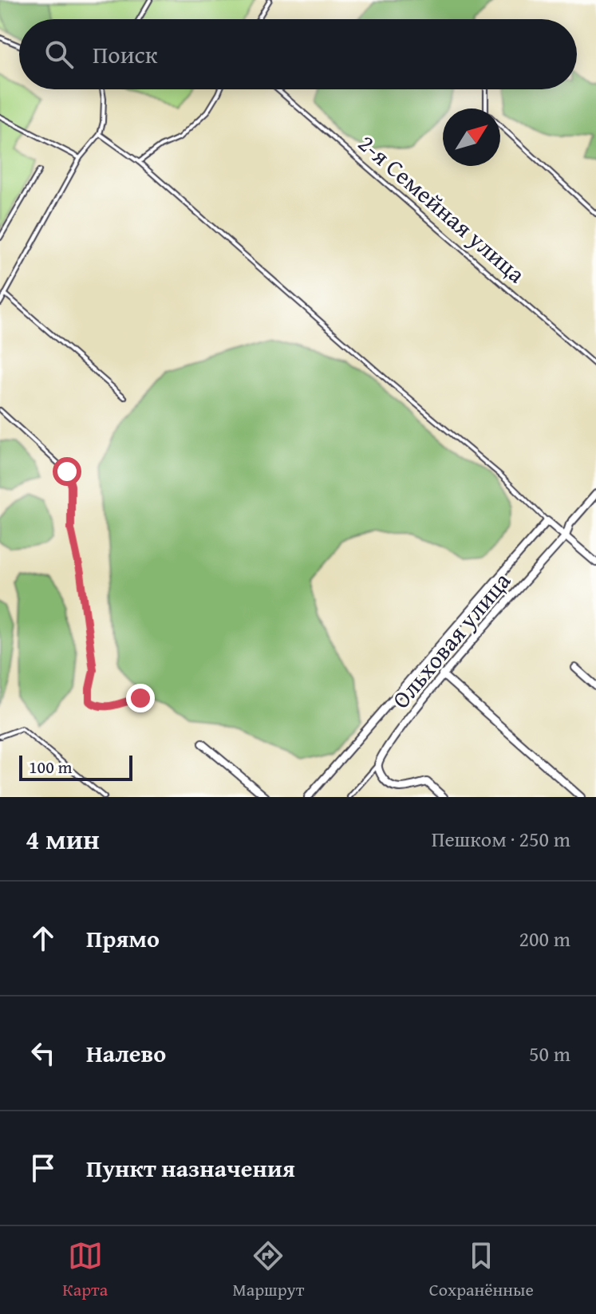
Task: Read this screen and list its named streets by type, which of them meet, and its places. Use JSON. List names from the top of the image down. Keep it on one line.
{"streets":{"street":["Ольховая улица"],"lane":["2-я Семейная улица"]},"scale_bar":"100 m","north":"top right","page":{"search":"Поиск","scale":"100 m","heading":["4 мин","Пешком · 250 m"],"list":[["Прямо","200 m"],["Налево","50 m"],"Пункт назначения"],"nav":["Карта","Маршрут","Сохранённые"]}}
